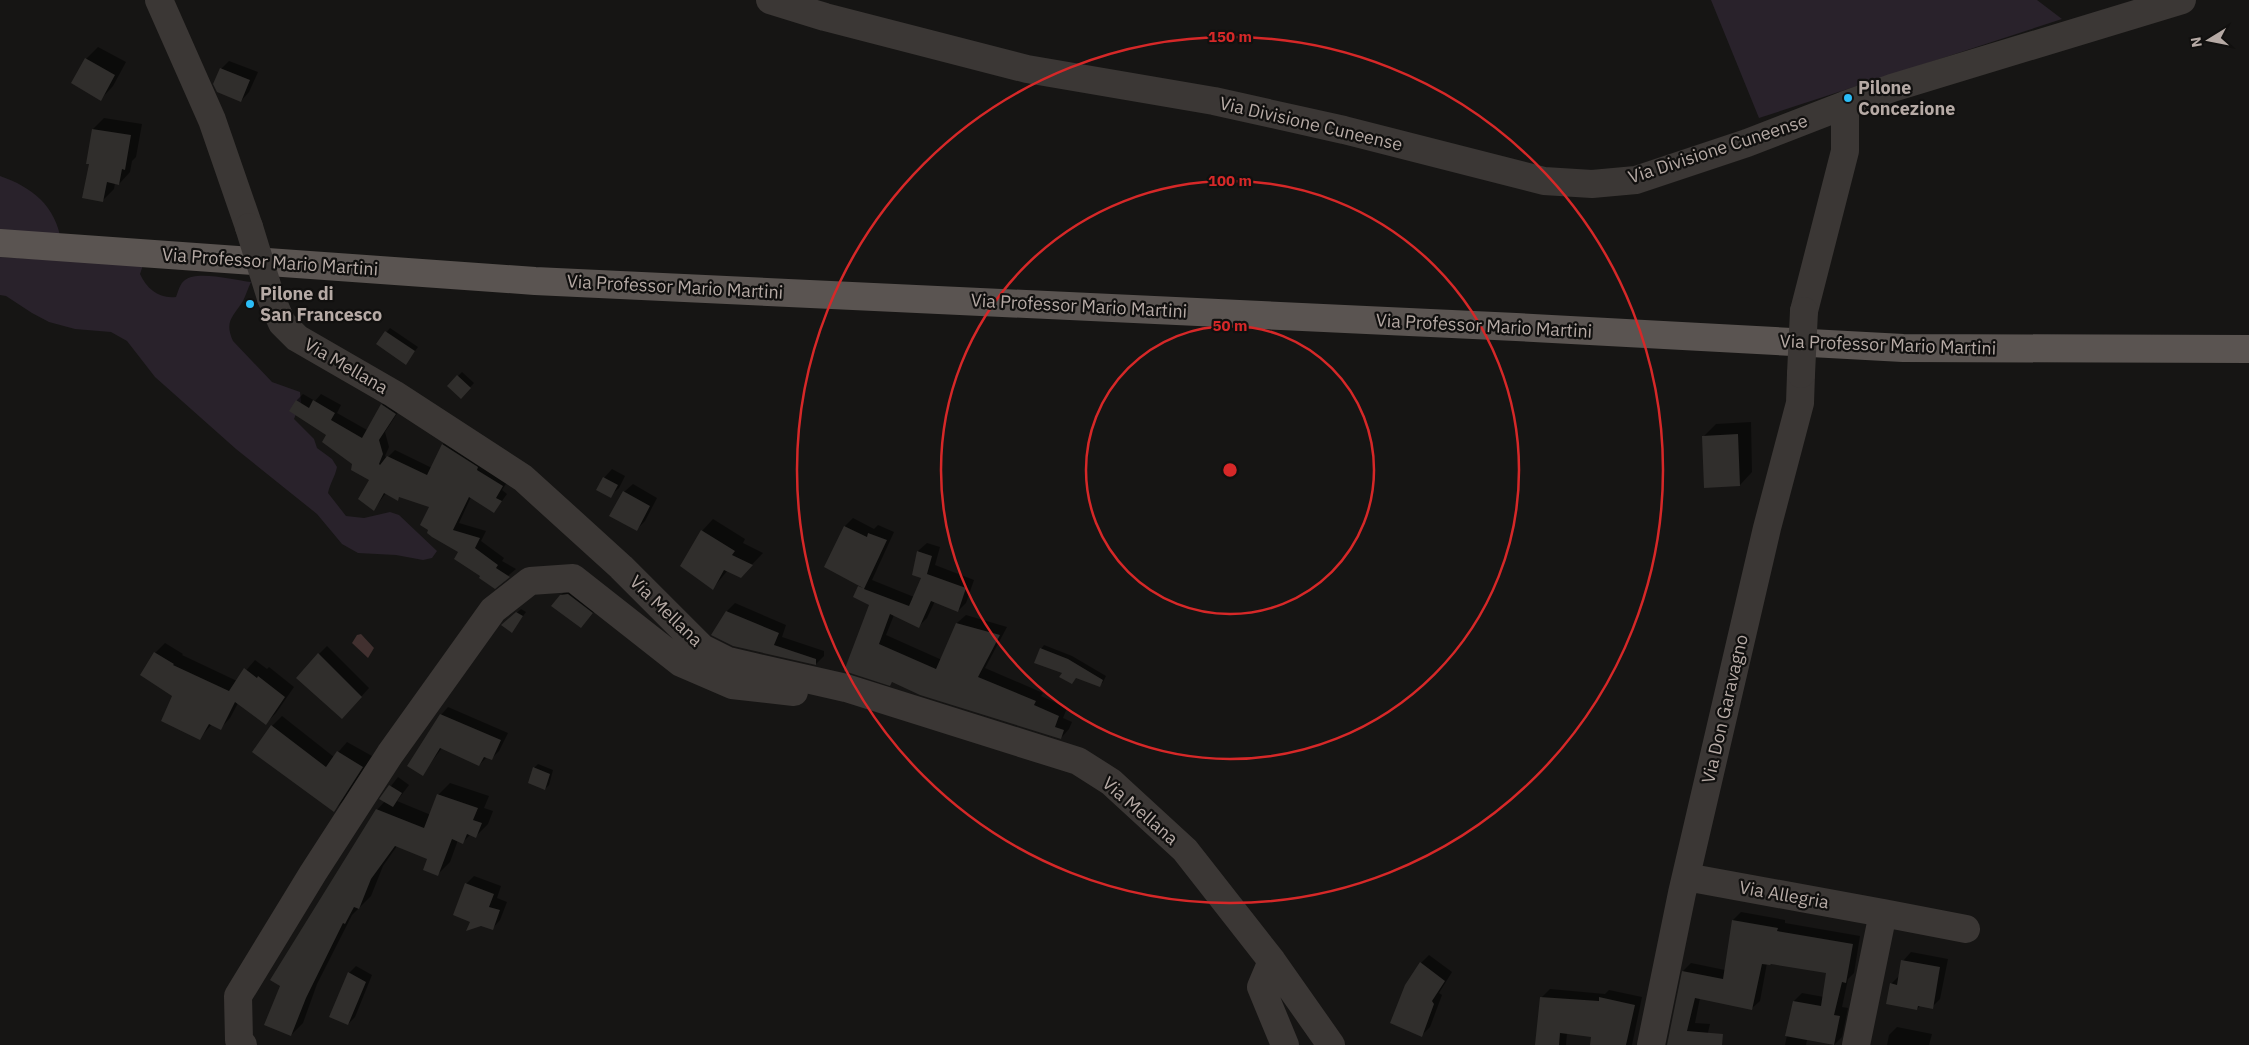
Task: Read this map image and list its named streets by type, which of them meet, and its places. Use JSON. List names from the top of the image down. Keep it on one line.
{"streets":{"main road":["Via Professor Mario Martini"],"street":["Via Divisione Cuneense","Via Mellana","Via Don Garavagno","Via Allegria"]},"crossings":[["Via Divisione Cuneense","Via Don Garavagno"],["Via Don Garavagno","Via Allegria"]],"places":["Pilone Concezione","Pilone di San Francesco"],"north":"left","rings":["150 m","100 m","50 m"]}
